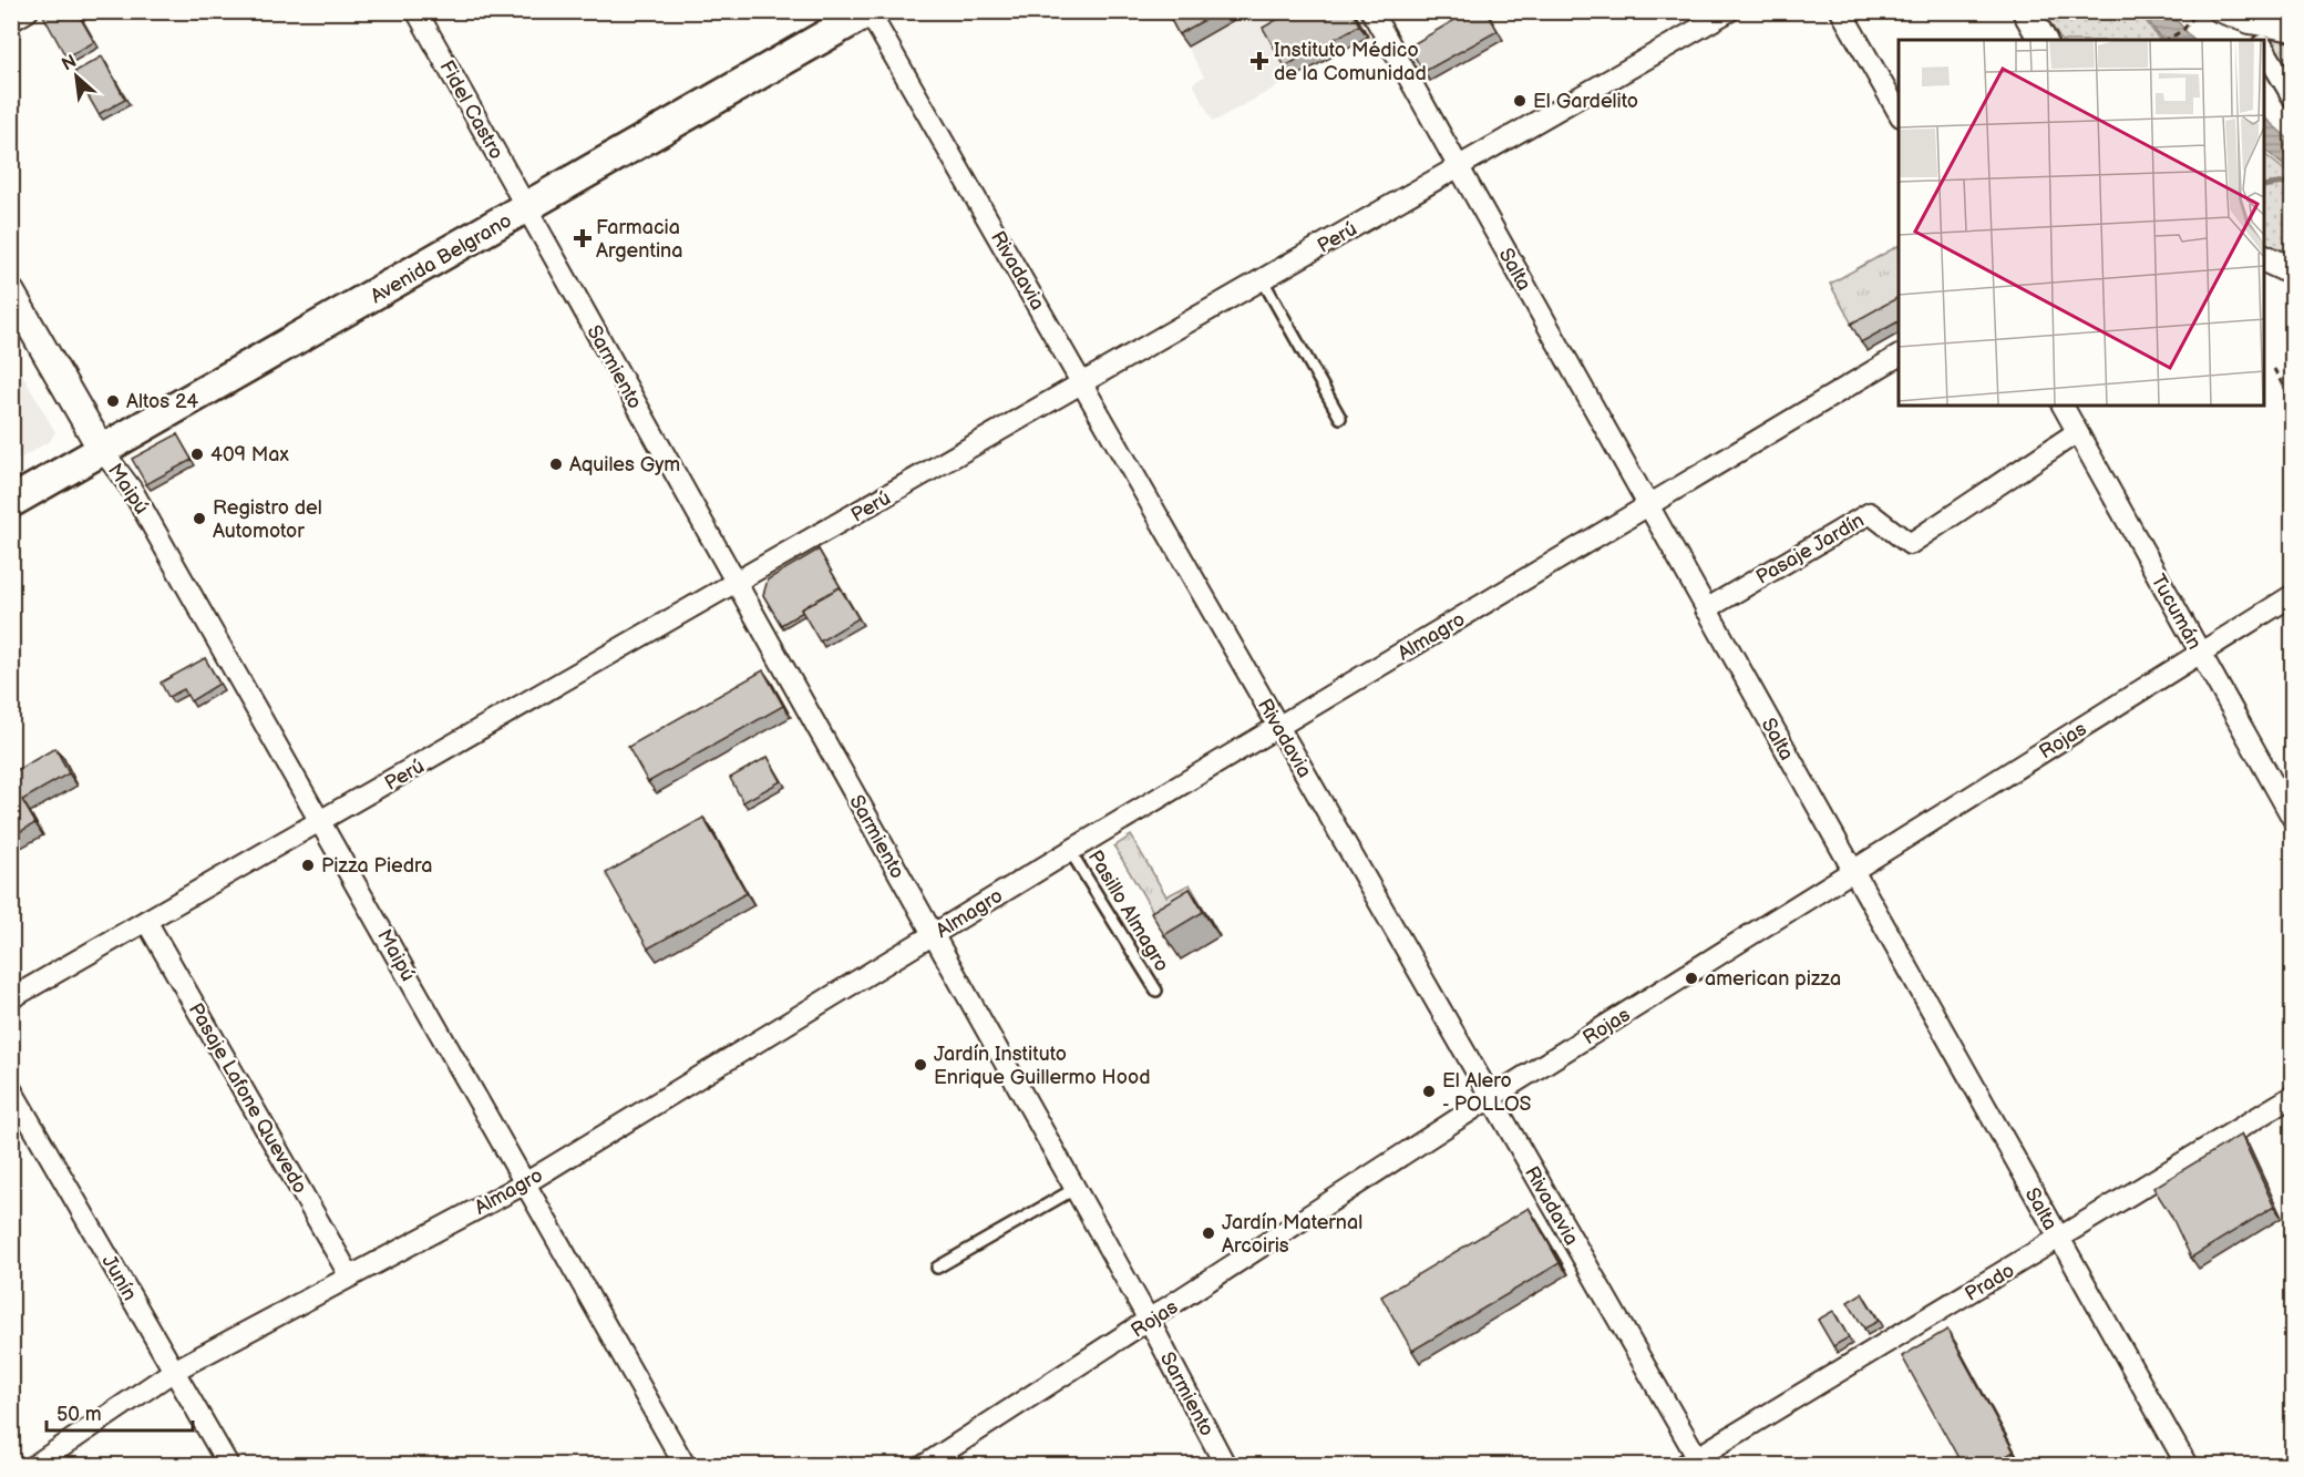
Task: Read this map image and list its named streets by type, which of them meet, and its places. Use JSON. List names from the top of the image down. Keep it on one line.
{"streets":{"main road":["Avenida Belgrano"],"street":["Fidel Castro","Perú","Salta","Rivadavia","Sarmiento","Maipú","Pasaje Jardín","Tucumán","Almagro","Rojas","Pasaje Lafone Quevedo","Junín","Prado"],"lane":["Pasillo Almagro"]},"crossings":[["Fidel Castro","Avenida Belgrano"],["Fidel Castro","Sarmiento"],["Perú","Salta"],["Perú","Rivadavia"],["Perú","Sarmiento"],["Perú","Maipú"],["Perú","Pasaje Lafone Quevedo"],["Avenida Belgrano","Rivadavia"],["Avenida Belgrano","Sarmiento"],["Avenida Belgrano","Maipú"],["Salta","Pasaje Jardín"],["Salta","Almagro"],["Salta","Rojas"],["Salta","Prado"],["Rivadavia","Almagro"],["Rivadavia","Rojas"],["Rivadavia","Prado"],["Sarmiento","Almagro"],["Sarmiento","Rojas"],["Maipú","Almagro"],["Pasaje Jardín","Tucumán"],["Tucumán","Rojas"],["Almagro","Pasillo Almagro"],["Almagro","Pasaje Lafone Quevedo"],["Almagro","Junín"]],"places":{"health":["Instituto Médico de la Comunidad","Farmacia Argentina"],"other":["El Gardelito","Altos 24","409 Max","Aquiles Gym","Registro del Automotor","Pizza Piedra","american pizza","Jardín Instituto Enrique Guillermo Hood","El Alero - POLLOS","Jardín Maternal Arcoiris"]},"scale_bar":"50 m","north":"top left"}
